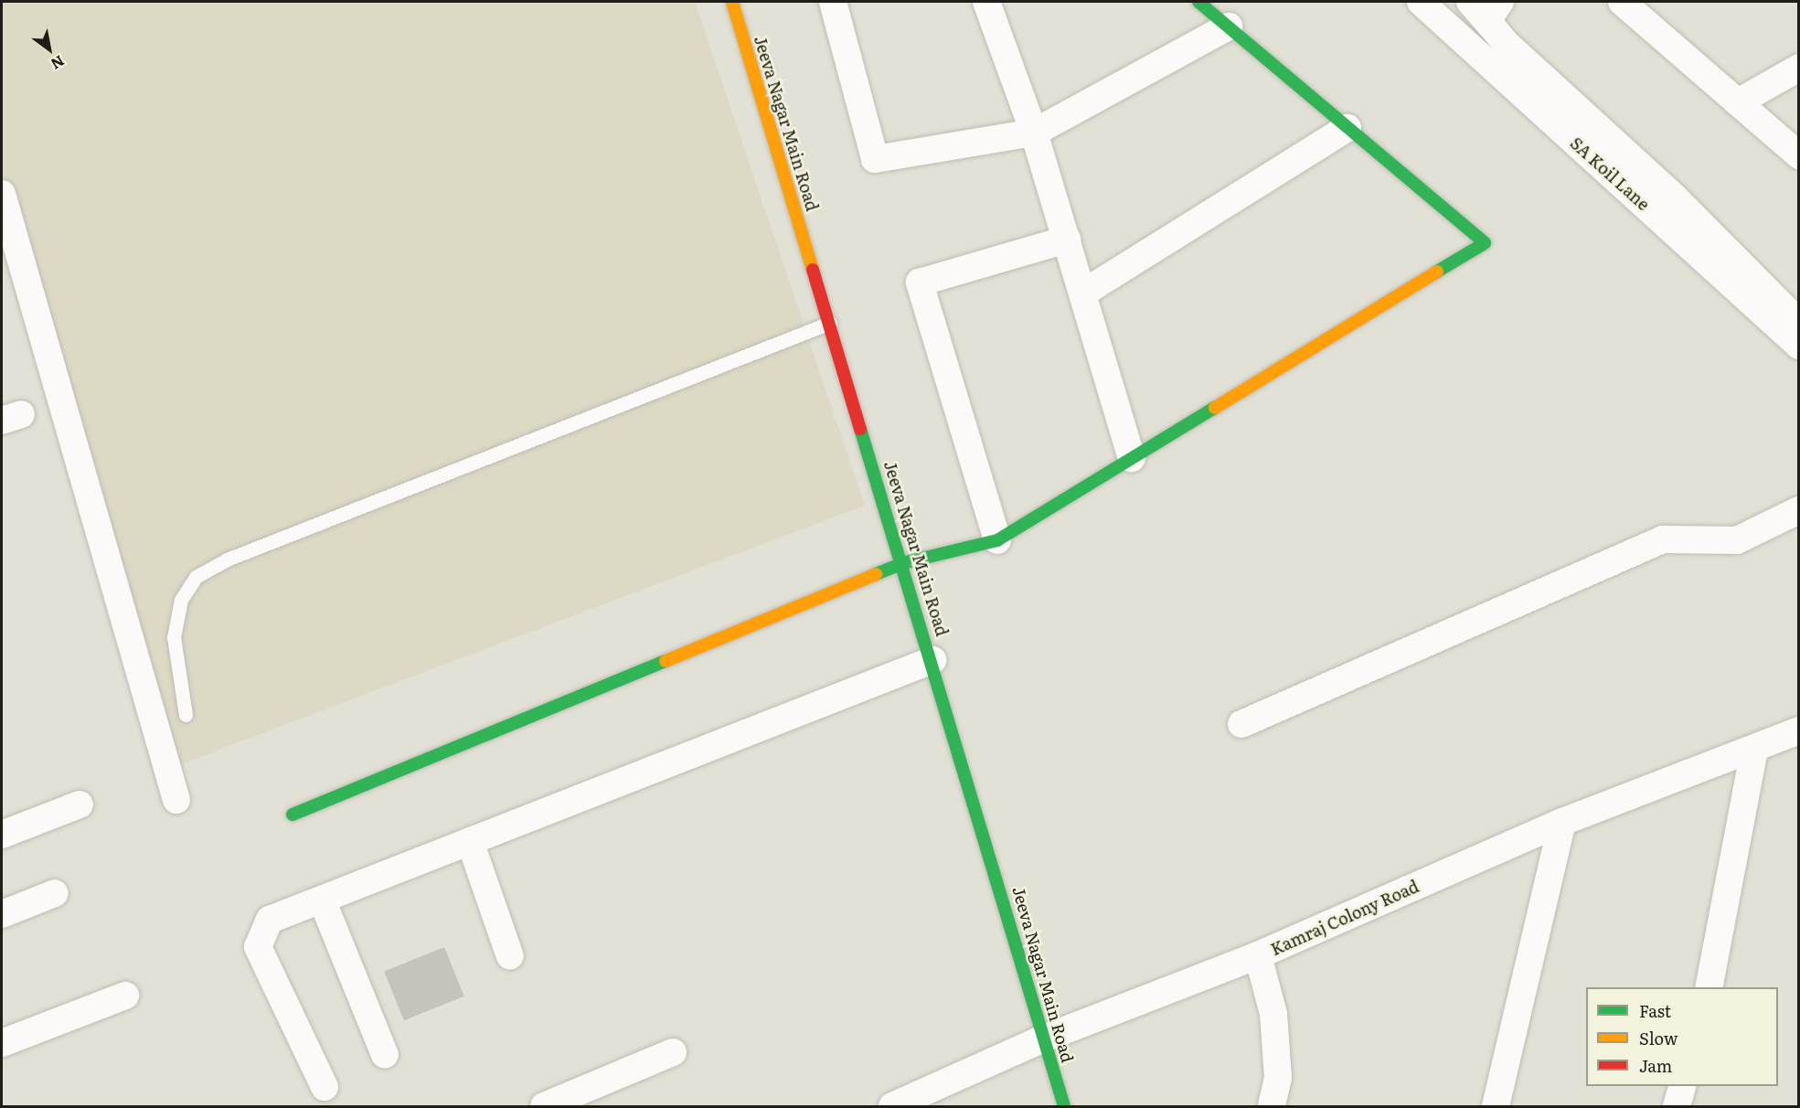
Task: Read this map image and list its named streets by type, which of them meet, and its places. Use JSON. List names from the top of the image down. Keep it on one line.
{"streets":{"street":["Jeeva Nagar Main Road","SA Koil Lane","Kamraj Colony Road"]},"crossings":[["Jeeva Nagar Main Road","Kamraj Colony Road"]],"legend":["Fast","Slow","Jam"],"north":"bottom right"}
